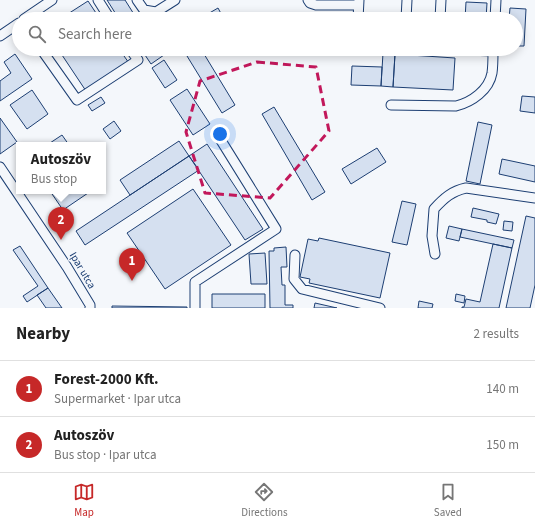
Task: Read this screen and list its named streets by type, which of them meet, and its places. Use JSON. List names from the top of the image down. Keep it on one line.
{"streets":{"street":["Ipar utca"]},"page":{"search":"Search here","popup":["Autoszöv","Bus stop"],"pins":["2","1"],"heading":["Nearby","2 results"],"list":[{"mark":"1","name":"Forest-2000 Kft.","note":"Supermarket · Ipar utca","value":"140 m"},{"mark":"2","name":"Autoszöv","note":"Bus stop · Ipar utca","value":"150 m"}],"nav":["Map","Directions","Saved"]}}
